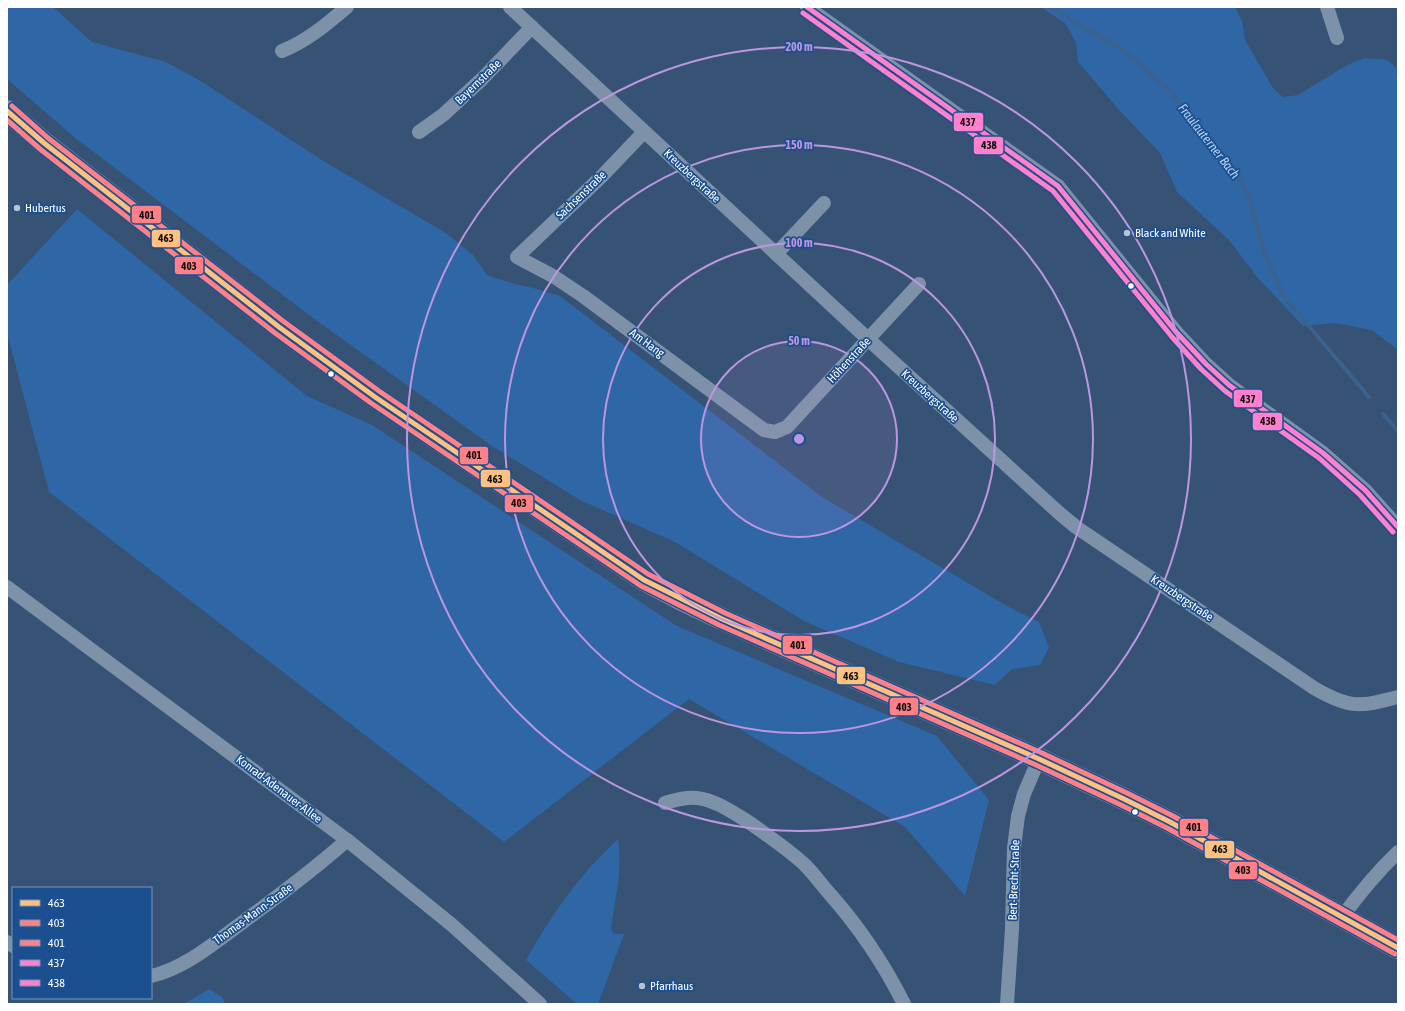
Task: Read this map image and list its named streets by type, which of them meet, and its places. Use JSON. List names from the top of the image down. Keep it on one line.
{"streets":{"street":["Bayernstraße","Kreuzbergstraße","Sachsenstraße","Am Hang","Höhenstraße","Konrad-Adenauer-Allee","Bert-Brecht-Straße","Thomas-Mann-Straße"]},"crossings":[["Bayernstraße","Kreuzbergstraße"],["Kreuzbergstraße","Sachsenstraße"],["Kreuzbergstraße","Höhenstraße"],["Sachsenstraße","Am Hang"],["Am Hang","Höhenstraße"],["Konrad-Adenauer-Allee","Thomas-Mann-Straße"]],"water":["Fraulauterner Bach"],"places":["Hubertus","Black and White","Pfarrhaus"],"lines":["transit line 437","transit line 438","transit line 401","transit line 463","transit line 403"],"legend":["463","403","401","437","438"],"rings":["200 m","150 m","100 m","50 m"]}
